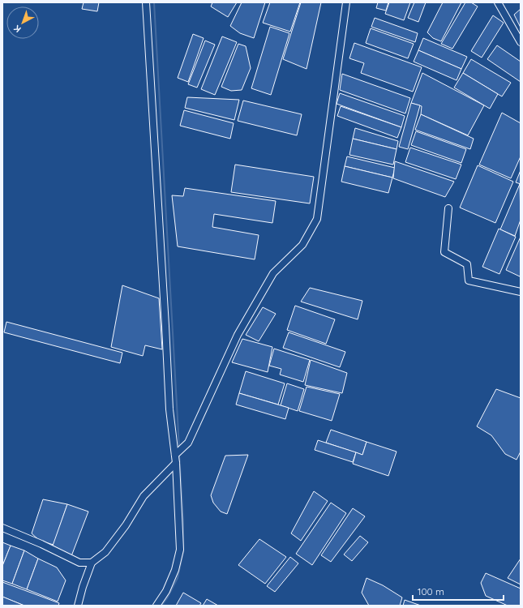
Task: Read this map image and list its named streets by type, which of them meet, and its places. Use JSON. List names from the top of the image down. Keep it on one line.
{"scale_bar":"100 m","north":"bottom left"}
